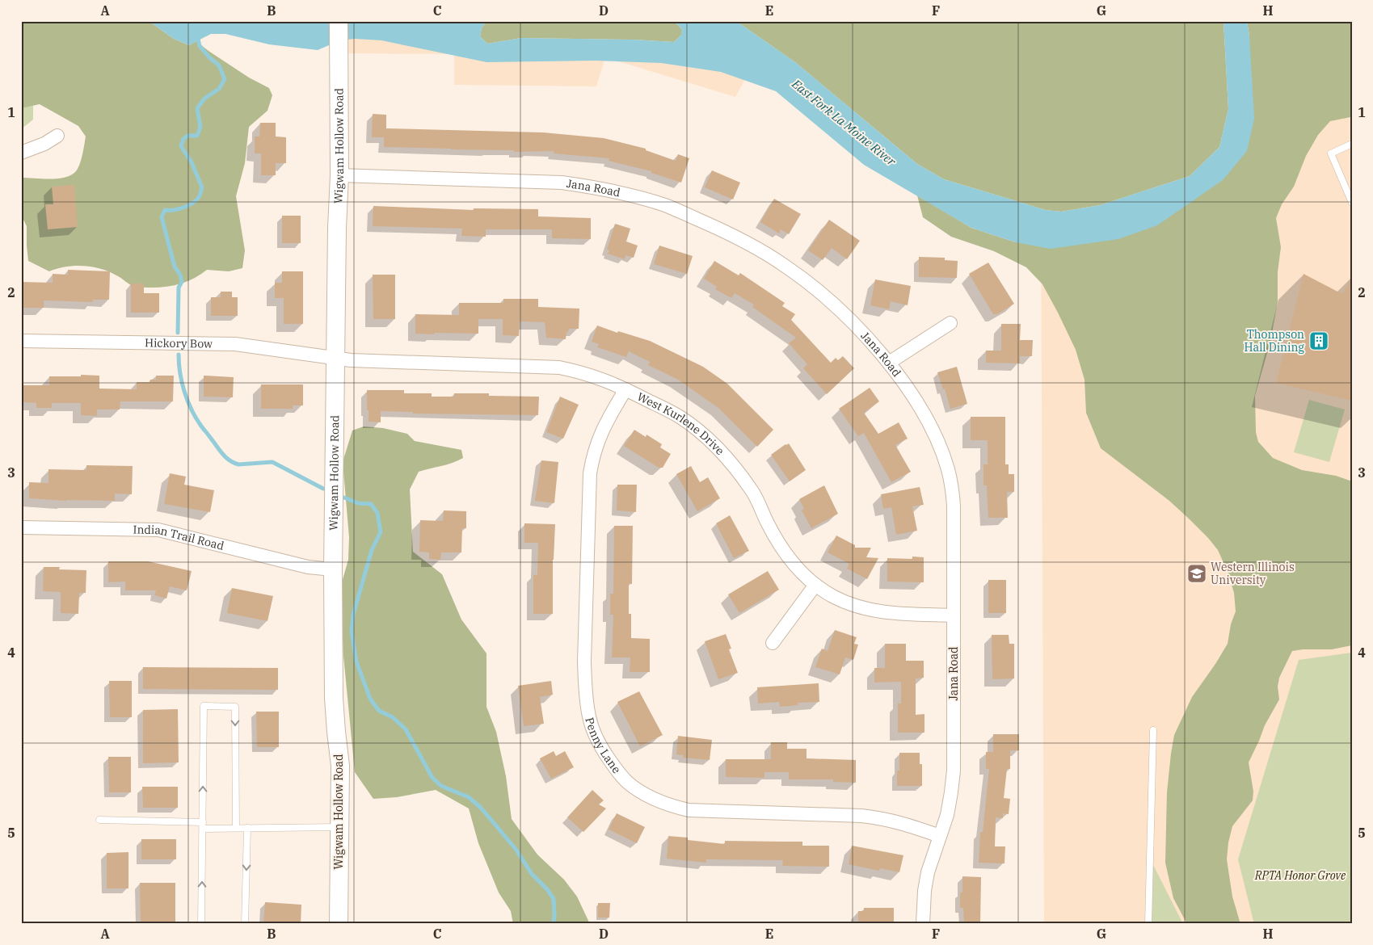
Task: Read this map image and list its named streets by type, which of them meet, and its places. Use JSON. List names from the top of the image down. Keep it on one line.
{"streets":{"street":["Wigwam Hollow Road","Jana Road","Hickory Bow","West Kurlene Drive","Indian Trail Road","Penny Lane"]},"crossings":[["Wigwam Hollow Road","Jana Road"],["Wigwam Hollow Road","Hickory Bow"],["Wigwam Hollow Road","West Kurlene Drive"],["Wigwam Hollow Road","Indian Trail Road"],["Jana Road","West Kurlene Drive"],["Jana Road","Penny Lane"],["Hickory Bow","West Kurlene Drive"],["West Kurlene Drive","Penny Lane"]],"water":["East Fork La Moine River"],"parks":["RPTA Honor Grove"],"places":{"building":["Thompson Hall Dining"],"school or university":["Western Illinois University"]},"grid":{"columns":["A","B","C","D","E","F","G","H"],"rows":["1","2","3","4","5"]}}
